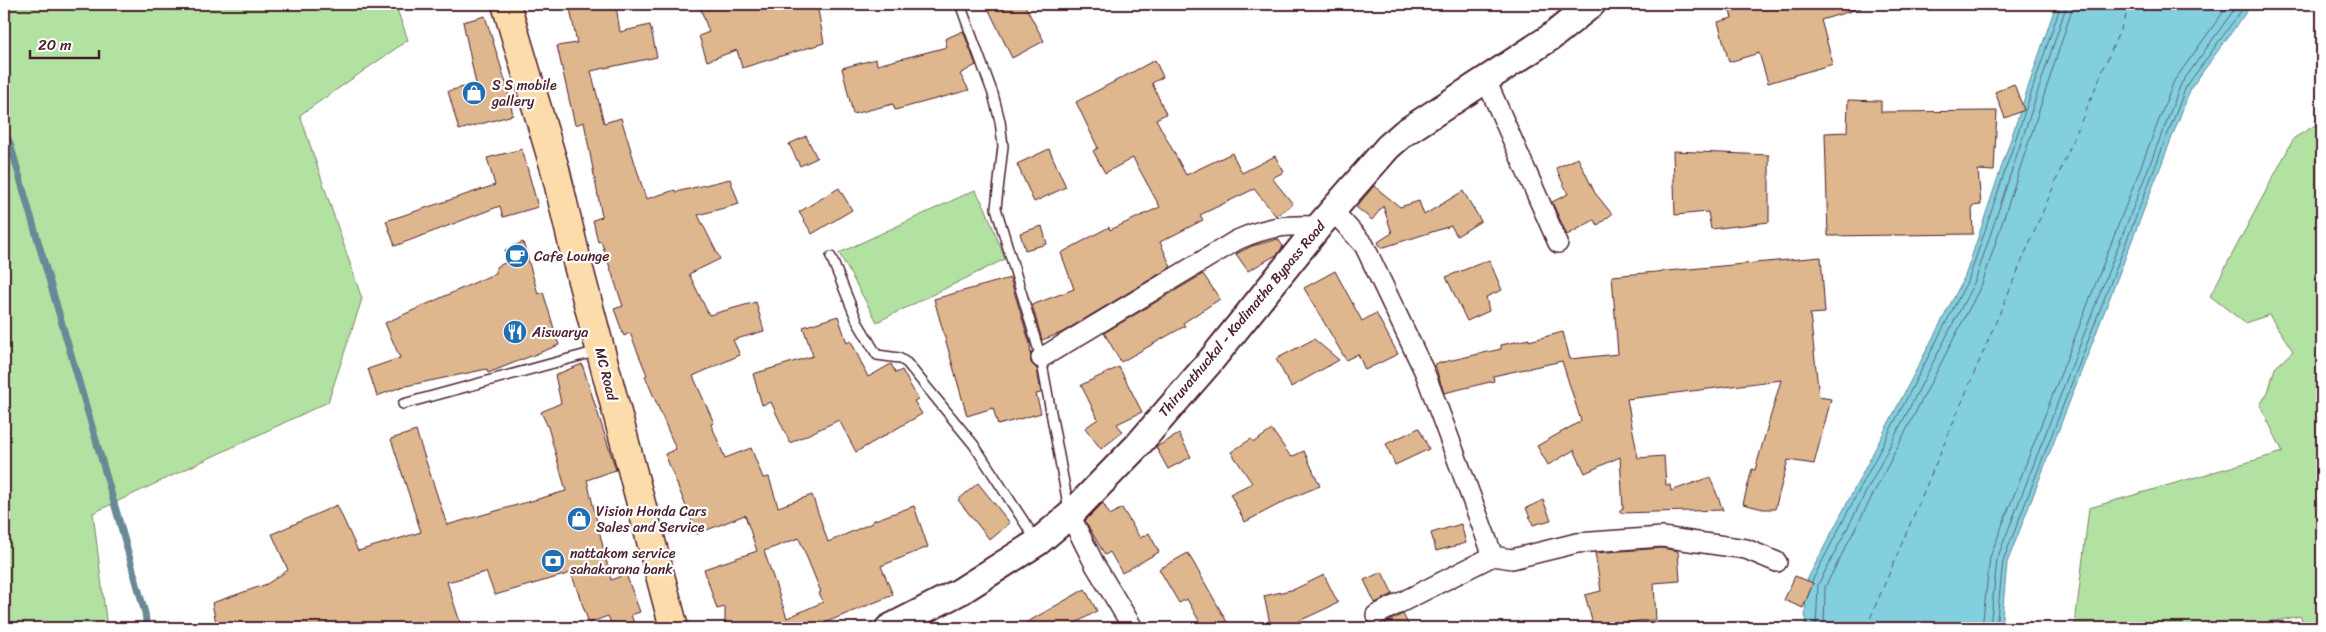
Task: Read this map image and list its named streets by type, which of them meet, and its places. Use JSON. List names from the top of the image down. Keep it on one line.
{"streets":{"highway":["MC Road"],"main road":["Thiruvathuckal - Kodimatha Bypass Road"]},"places":{"shop":["S S mobile gallery","Vision Honda Cars Sales and Service"],"cafe":["Cafe Lounge"],"restaurant":["Aiswarya"],"bank":["nattakom service sahakarana bank"]},"scale_bar":"20 m"}
